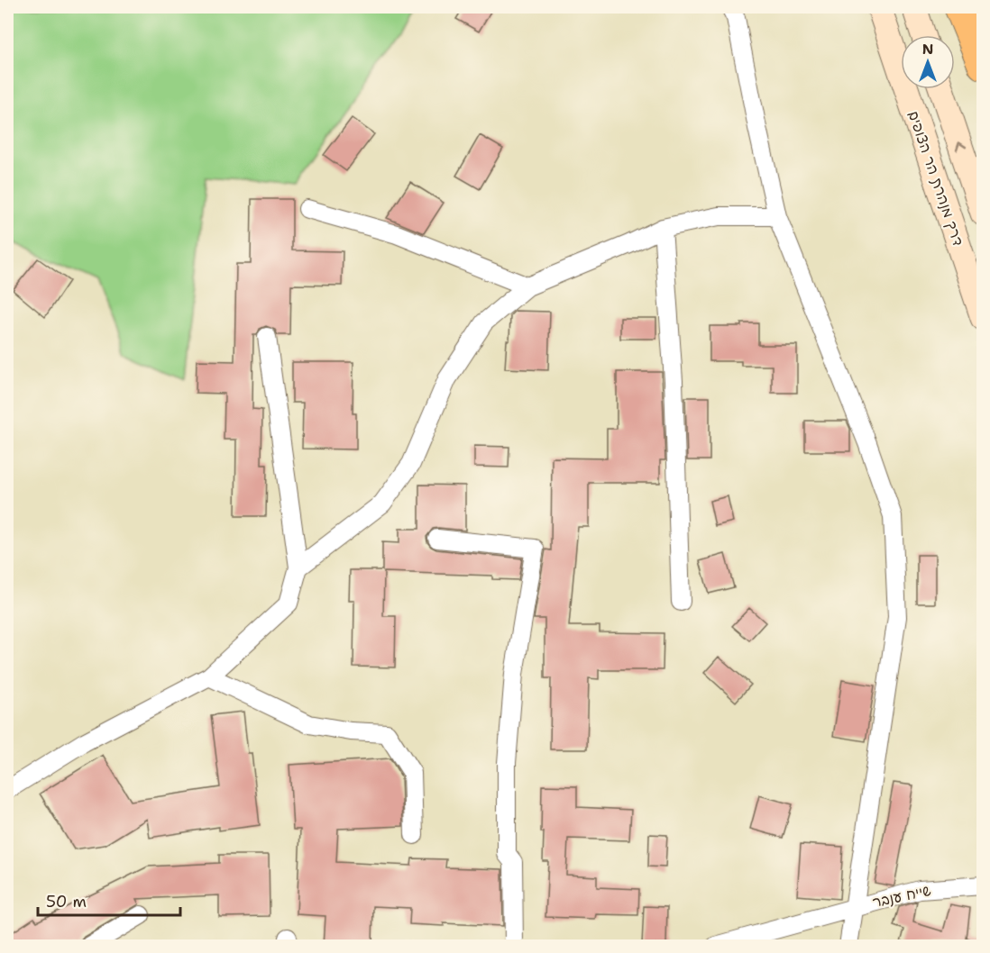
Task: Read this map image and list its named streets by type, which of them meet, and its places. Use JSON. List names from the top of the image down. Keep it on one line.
{"streets":{"main road":["דרך מנהרת הר הצופים"],"street":["שייח ענבר"]},"scale_bar":"50 m","north":"top"}
